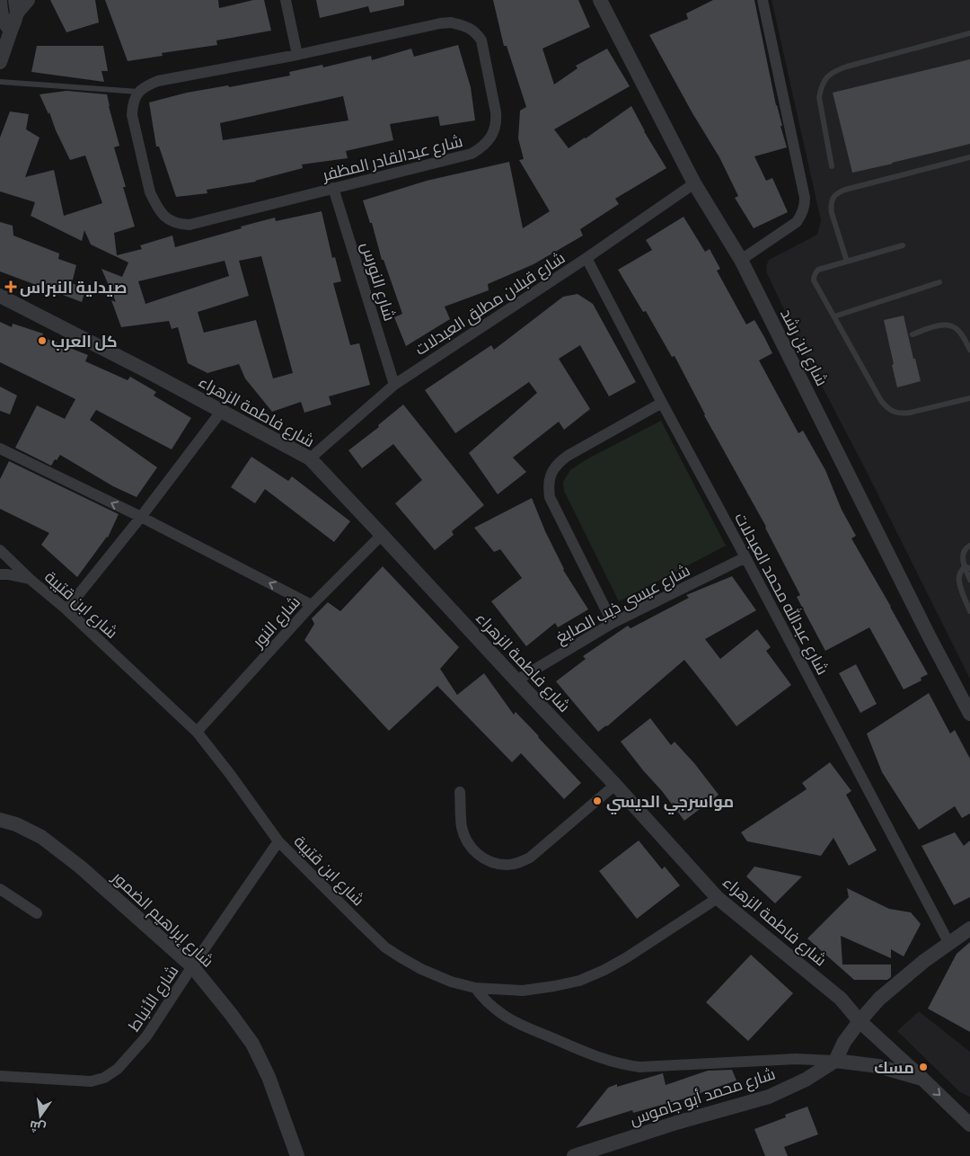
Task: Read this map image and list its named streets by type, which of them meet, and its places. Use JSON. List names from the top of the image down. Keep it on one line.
{"streets":{"street":["شارع عبدالقادر المظفر","شارع النورس","شارع قبلان مطلق العبدلات","شارع ابن رشد","شارع فاطمة الزهراء","شارع عبدالله محمد العبدلات","شارع عيسى ذيب الصايغ","شارع ابن قتيبة","شارع النور","شارع إبراهيم الضمور","شارع الأنباط","شارع محمد أبو جاموس"]},"crossings":[["شارع عبدالقادر المظفر","شارع النورس"],["شارع النورس","شارع قبلان مطلق العبدلات"],["شارع قبلان مطلق العبدلات","شارع ابن رشد"],["شارع قبلان مطلق العبدلات","شارع فاطمة الزهراء"],["شارع قبلان مطلق العبدلات","شارع عبدالله محمد العبدلات"],["شارع فاطمة الزهراء","شارع عيسى ذيب الصايغ"],["شارع فاطمة الزهراء","شارع ابن قتيبة"],["شارع فاطمة الزهراء","شارع النور"],["شارع عبدالله محمد العبدلات","شارع عيسى ذيب الصايغ"],["شارع ابن قتيبة","شارع النور"],["شارع ابن قتيبة","شارع الأنباط"],["شارع إبراهيم الضمور","شارع الأنباط"]],"places":{"health":["صيدلية النبراس"],"other":["كل العرب","مواسرجي الديسي","مسك"]},"north":"bottom"}
